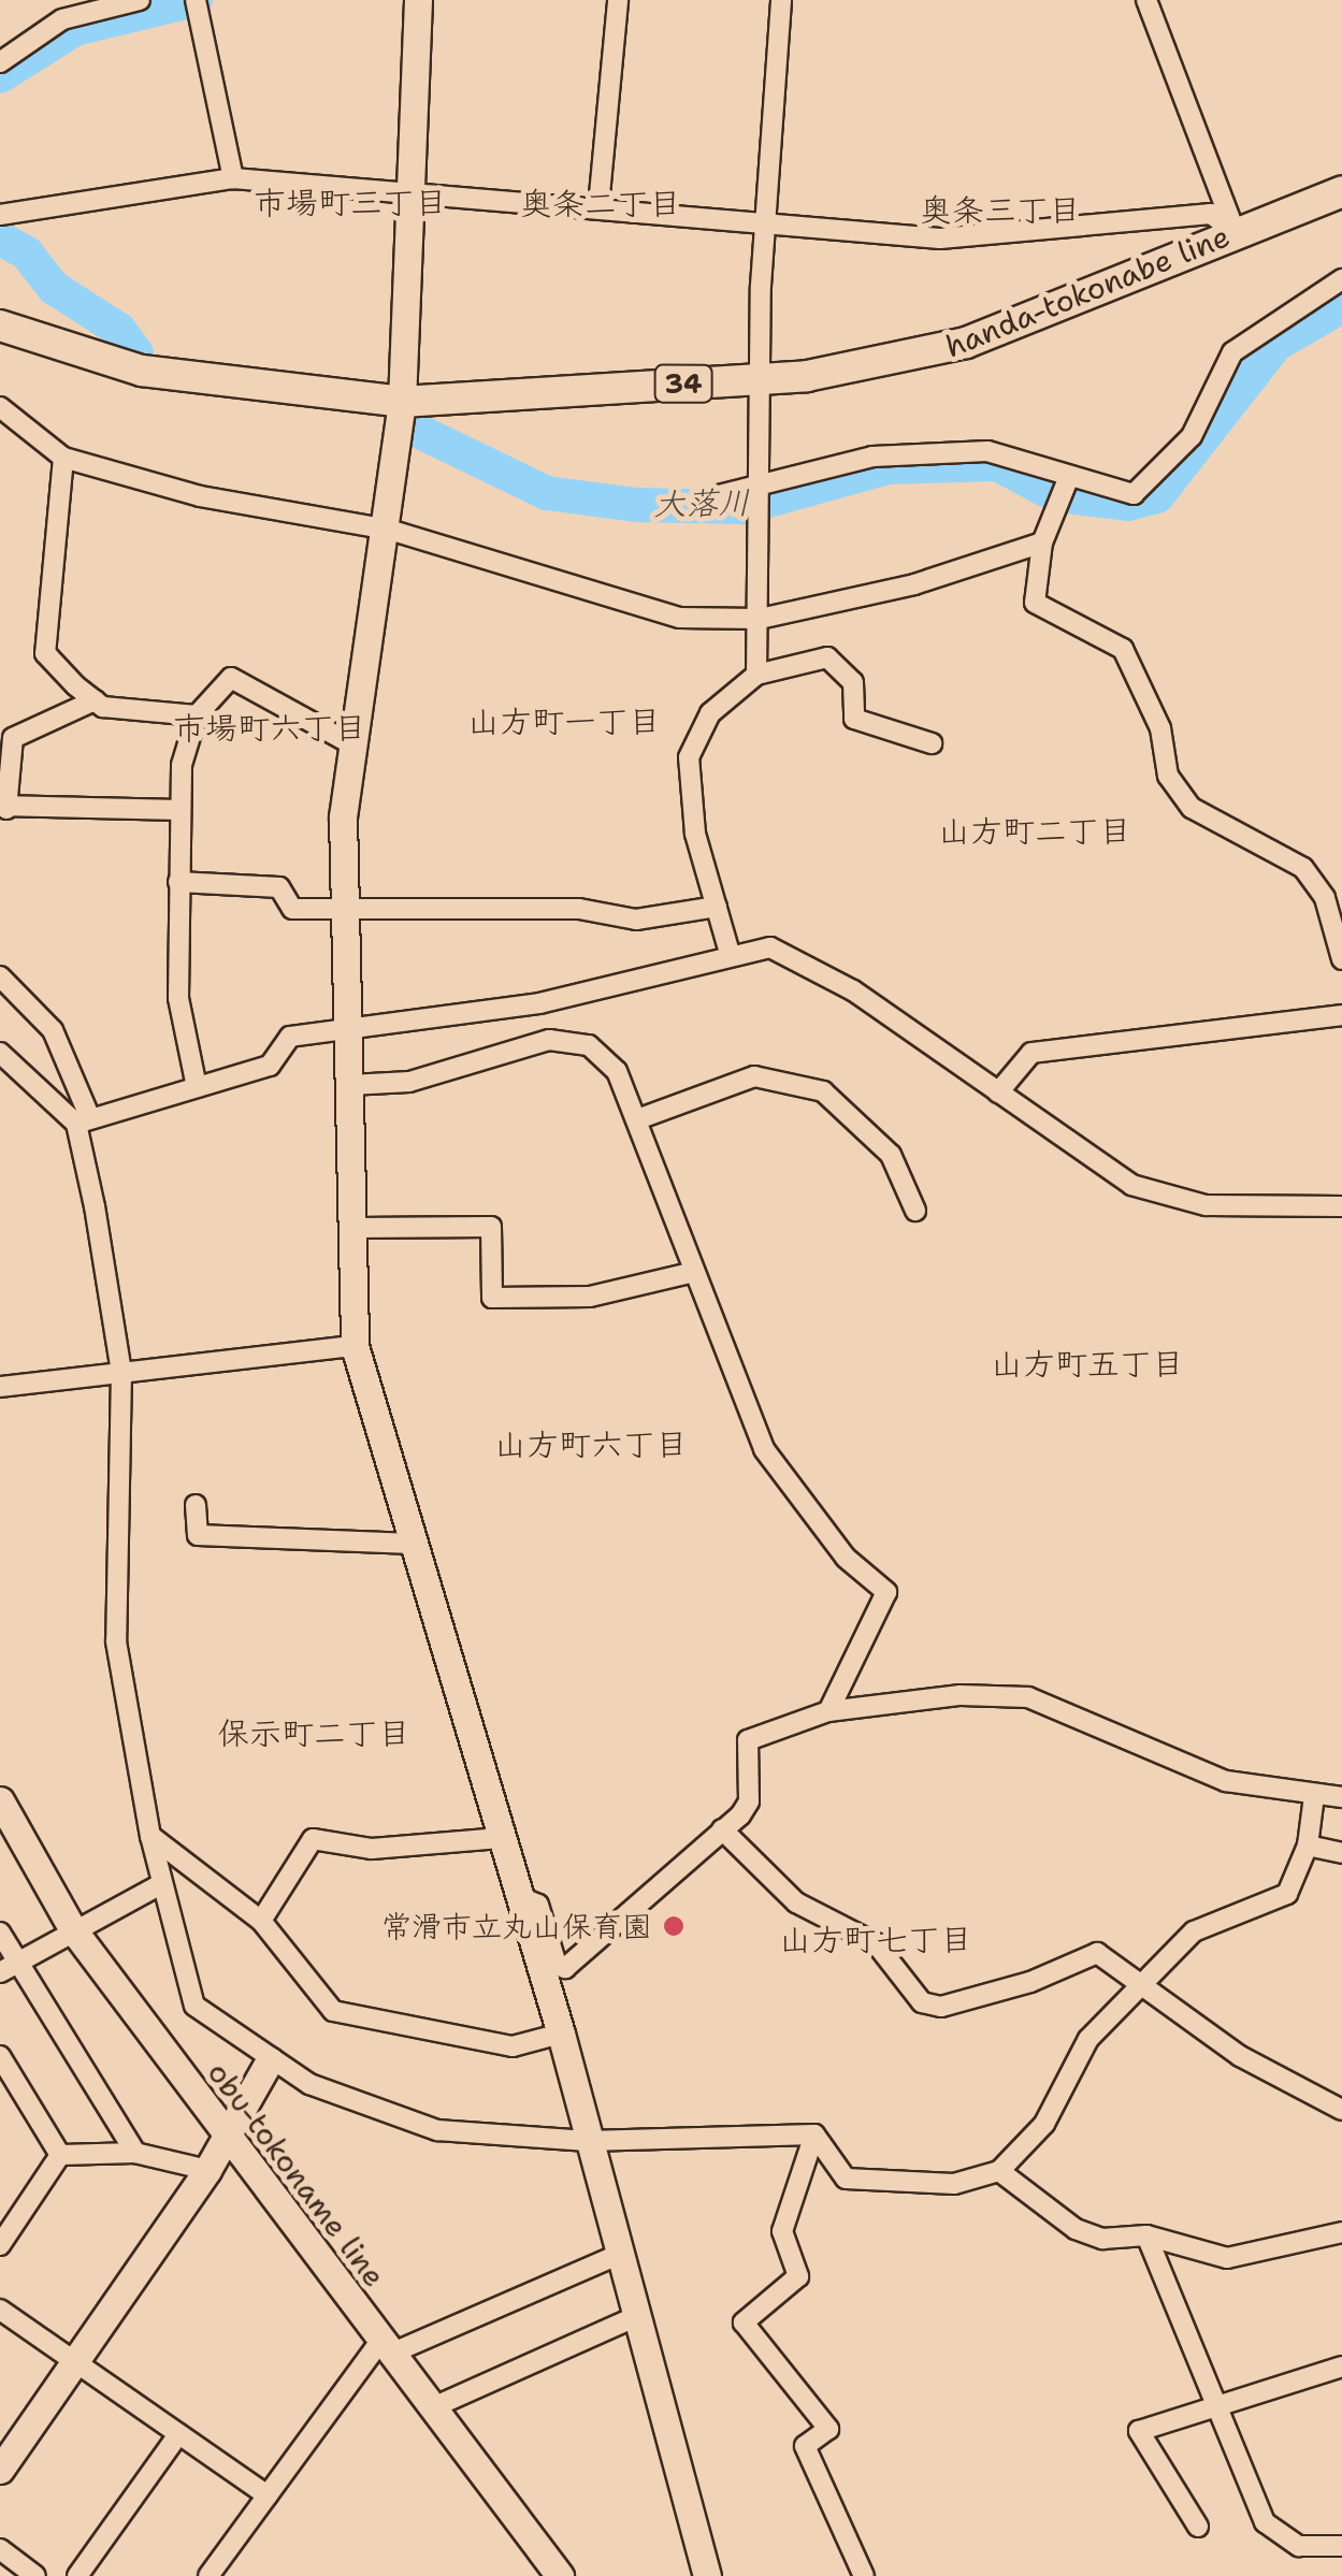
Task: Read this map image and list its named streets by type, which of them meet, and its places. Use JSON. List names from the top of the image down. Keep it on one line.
{"streets":{"main road":["handa-tokonabe line","34"],"street":["obu-tokoname line"]},"districts":["市場町三丁目","奥条二丁目","奥条三丁目","山方町一丁目","市場町六丁目","山方町二丁目","山方町五丁目","山方町六丁目","保示町二丁目","山方町七丁目"],"water":["大落川"],"places":["常滑市立丸山保育園"]}
